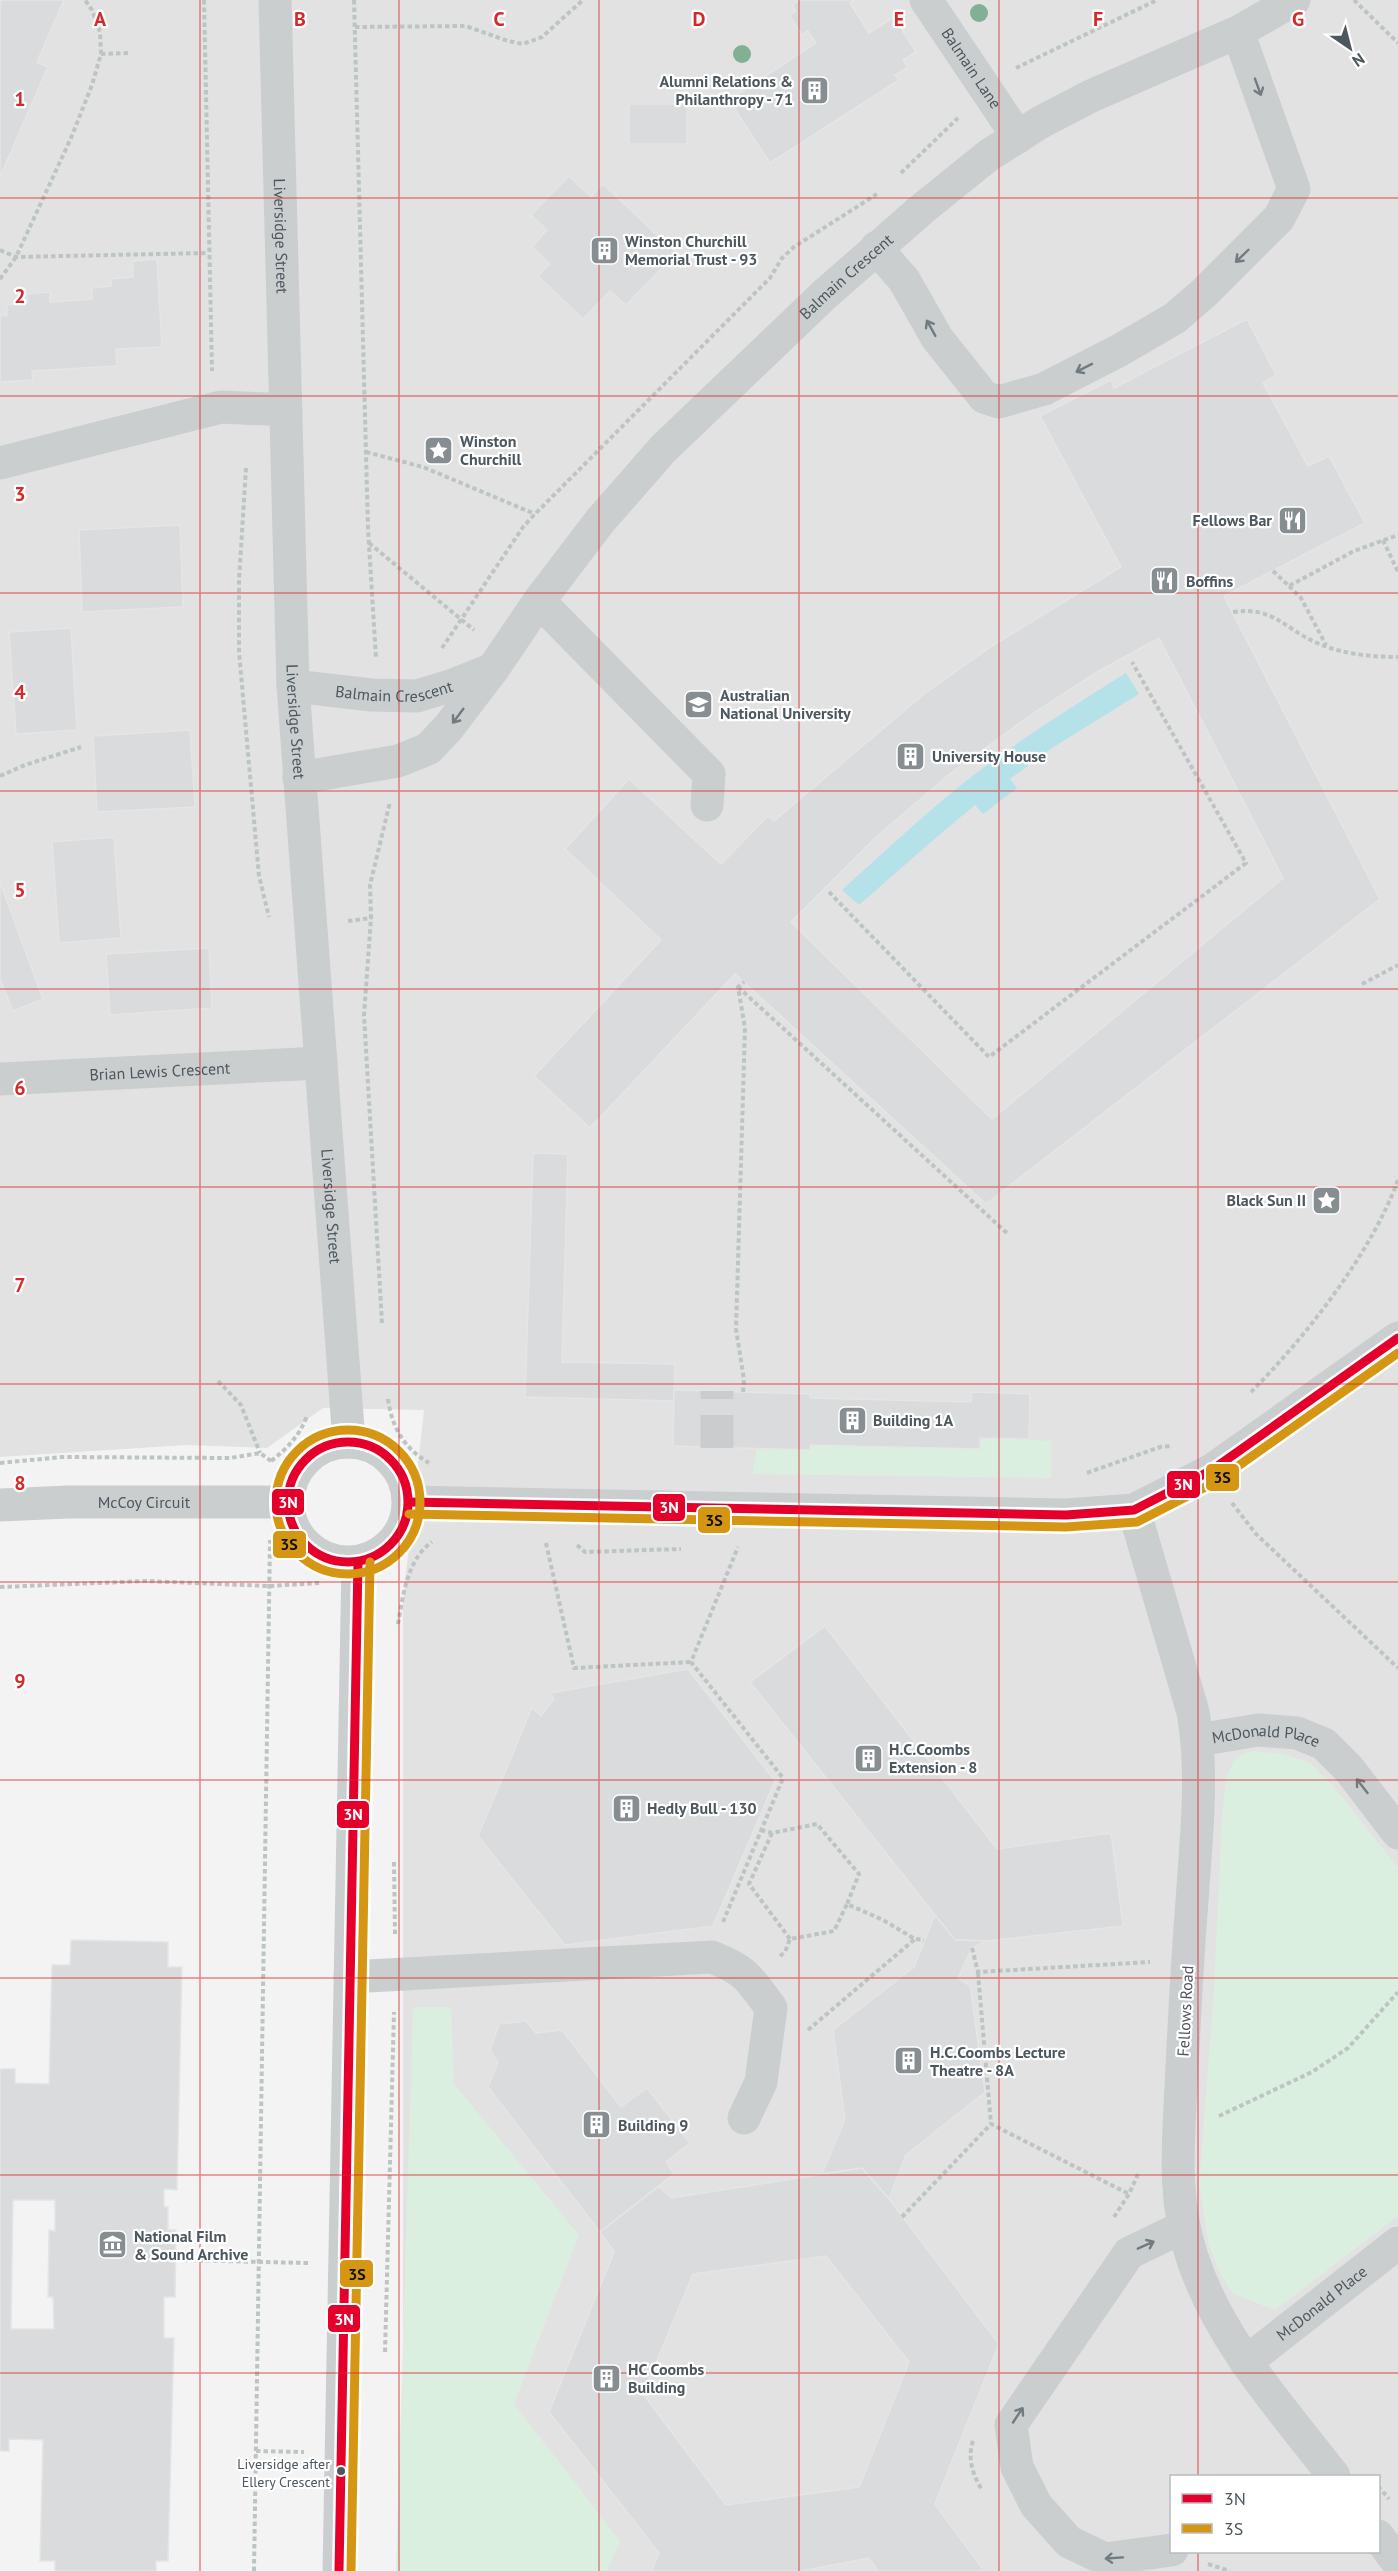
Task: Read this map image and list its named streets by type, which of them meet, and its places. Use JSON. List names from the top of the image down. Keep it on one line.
{"streets":{"street":["Balmain Lane","Liversidge Street","Balmain Crescent","Brian Lewis Crescent","McCoy Circuit","McDonald Place","Fellows Road"]},"crossings":[["Balmain Lane","Balmain Crescent"],["Liversidge Street","Balmain Crescent"],["Liversidge Street","Brian Lewis Crescent"],["Liversidge Street","McCoy Circuit"],["McDonald Place","Fellows Road"]],"one_way":["McDonald Place"],"places":{"building":["Alumni Relations & Philanthropy - 71","Winston Churchill Memorial Trust - 93","University House","Building 1A","H.C.Coombs Extension - 8","Hedly Bull - 130","H.C.Coombs Lecture Theatre - 8A","Building 9","HC Coombs Building"],"place":["Winston Churchill","Black Sun II"],"restaurant":["Fellows Bar","Boffins"],"school or university":["Australian National University"],"museum":["National Film & Sound Archive"],"other":["Liversidge after Ellery Crescent"]},"lines":["transit line 3N","transit line 3S"],"legend":["3N","3S"],"north":"bottom right","grid":{"columns":["A","B","C","D","E","F","G"],"rows":["1","2","3","4","5","6","7","8","9"]}}
